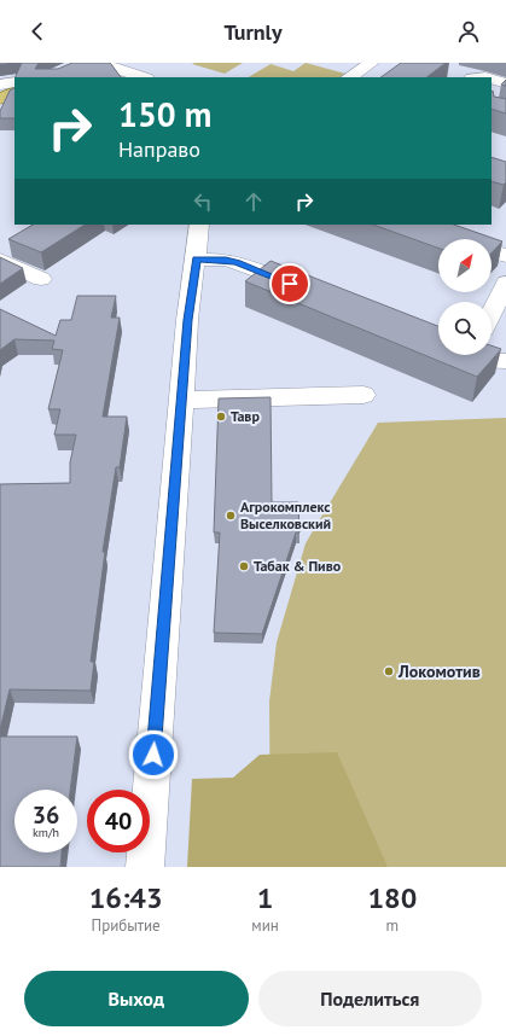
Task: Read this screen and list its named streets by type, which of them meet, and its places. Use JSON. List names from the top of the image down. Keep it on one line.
{"places":["Тавр","Агрокомплекс Выселковский","Табак & Пиво","Локомотив"],"north":"top right","page":{"header":"Turnly","turn":["150 m","Направо"],"speed":"36 km/h","limit":"40","eta":["16:43","Прибытие","1","мин","180","m"],"buttons":["Выход","Поделиться"]}}
